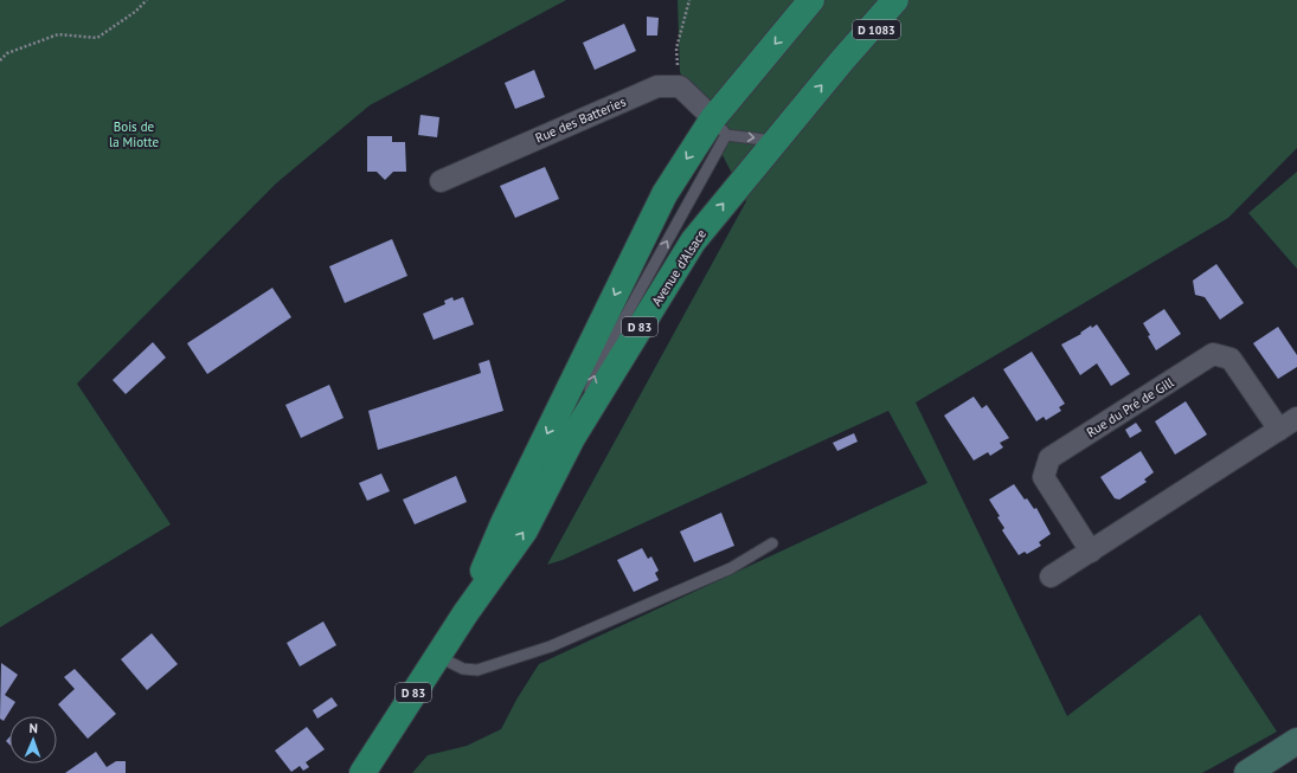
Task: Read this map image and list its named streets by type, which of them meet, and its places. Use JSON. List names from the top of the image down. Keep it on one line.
{"streets":{"main road":["D 1083","Avenue d'Alsace","D 83"],"street":["Rue des Batteries","Rue du Pré de Gill"]},"crossings":[["D 1083","Avenue d'Alsace"],["D 1083","D 83"],["Avenue d'Alsace","D 83"]],"parks":["Bois de la Miotte"],"north":"top"}
